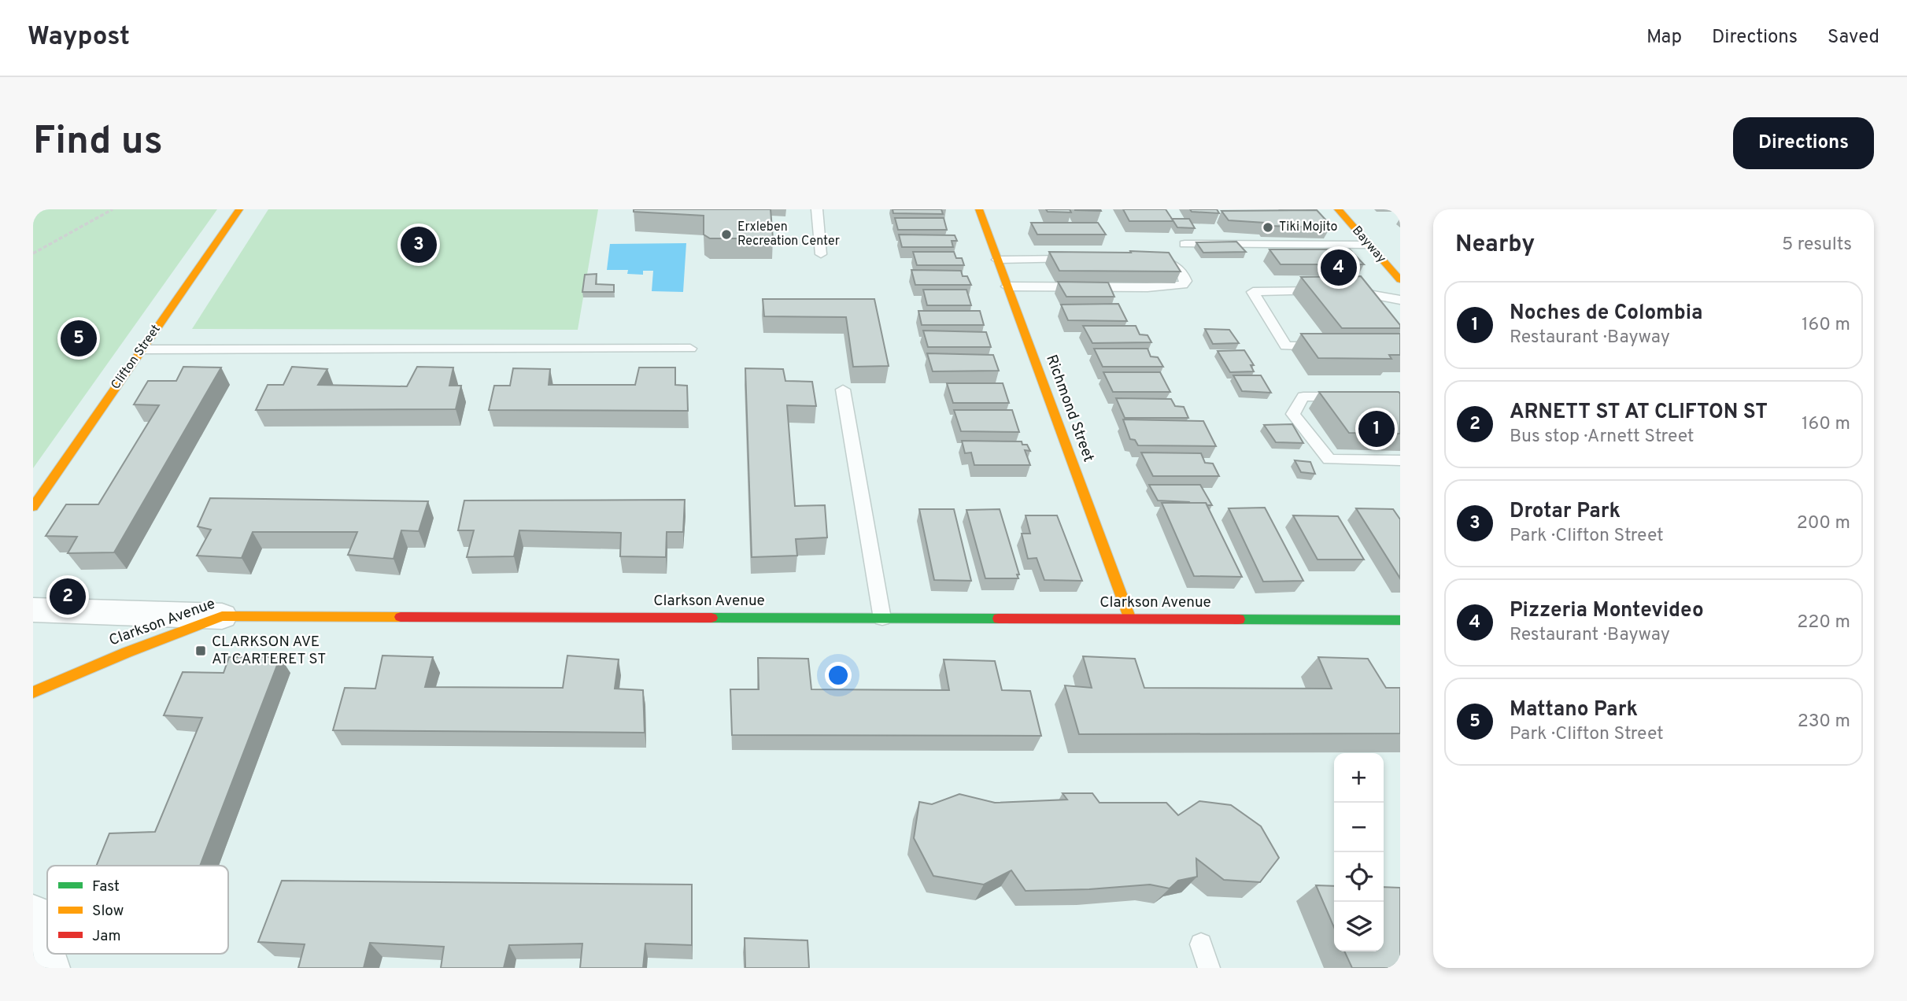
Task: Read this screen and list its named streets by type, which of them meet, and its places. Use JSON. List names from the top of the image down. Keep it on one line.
{"streets":{"street":["Bayway","Clifton Street","Richmond Street","Clarkson Avenue"]},"crossings":[["Richmond Street","Clarkson Avenue"]],"places":{"other":["Tiki Mojito","Erxleben Recreation Center"],"transit":["CLARKSON AVE AT CARTERET ST"]},"legend":["Fast","Slow","Jam"],"page":{"header":"Waypost","nav":["Map","Directions","Saved"],"buttons":"Directions","title":"Find us","heading":["Nearby","5 results"],"pins":["3","4","5","1","2"],"list":[{"mark":"1","name":"Noches de Colombia","note":"Restaurant · Bayway","value":"160 m"},{"mark":"2","name":"ARNETT ST AT CLIFTON ST","note":"Bus stop · Arnett Street","value":"160 m"},{"mark":"3","name":"Drotar Park","note":"Park · Clifton Street","value":"200 m"},{"mark":"4","name":"Pizzeria Montevideo","note":"Restaurant · Bayway","value":"220 m"},{"mark":"5","name":"Mattano Park","note":"Park · Clifton Street","value":"230 m"}],"map_buttons":["+","−"]}}
